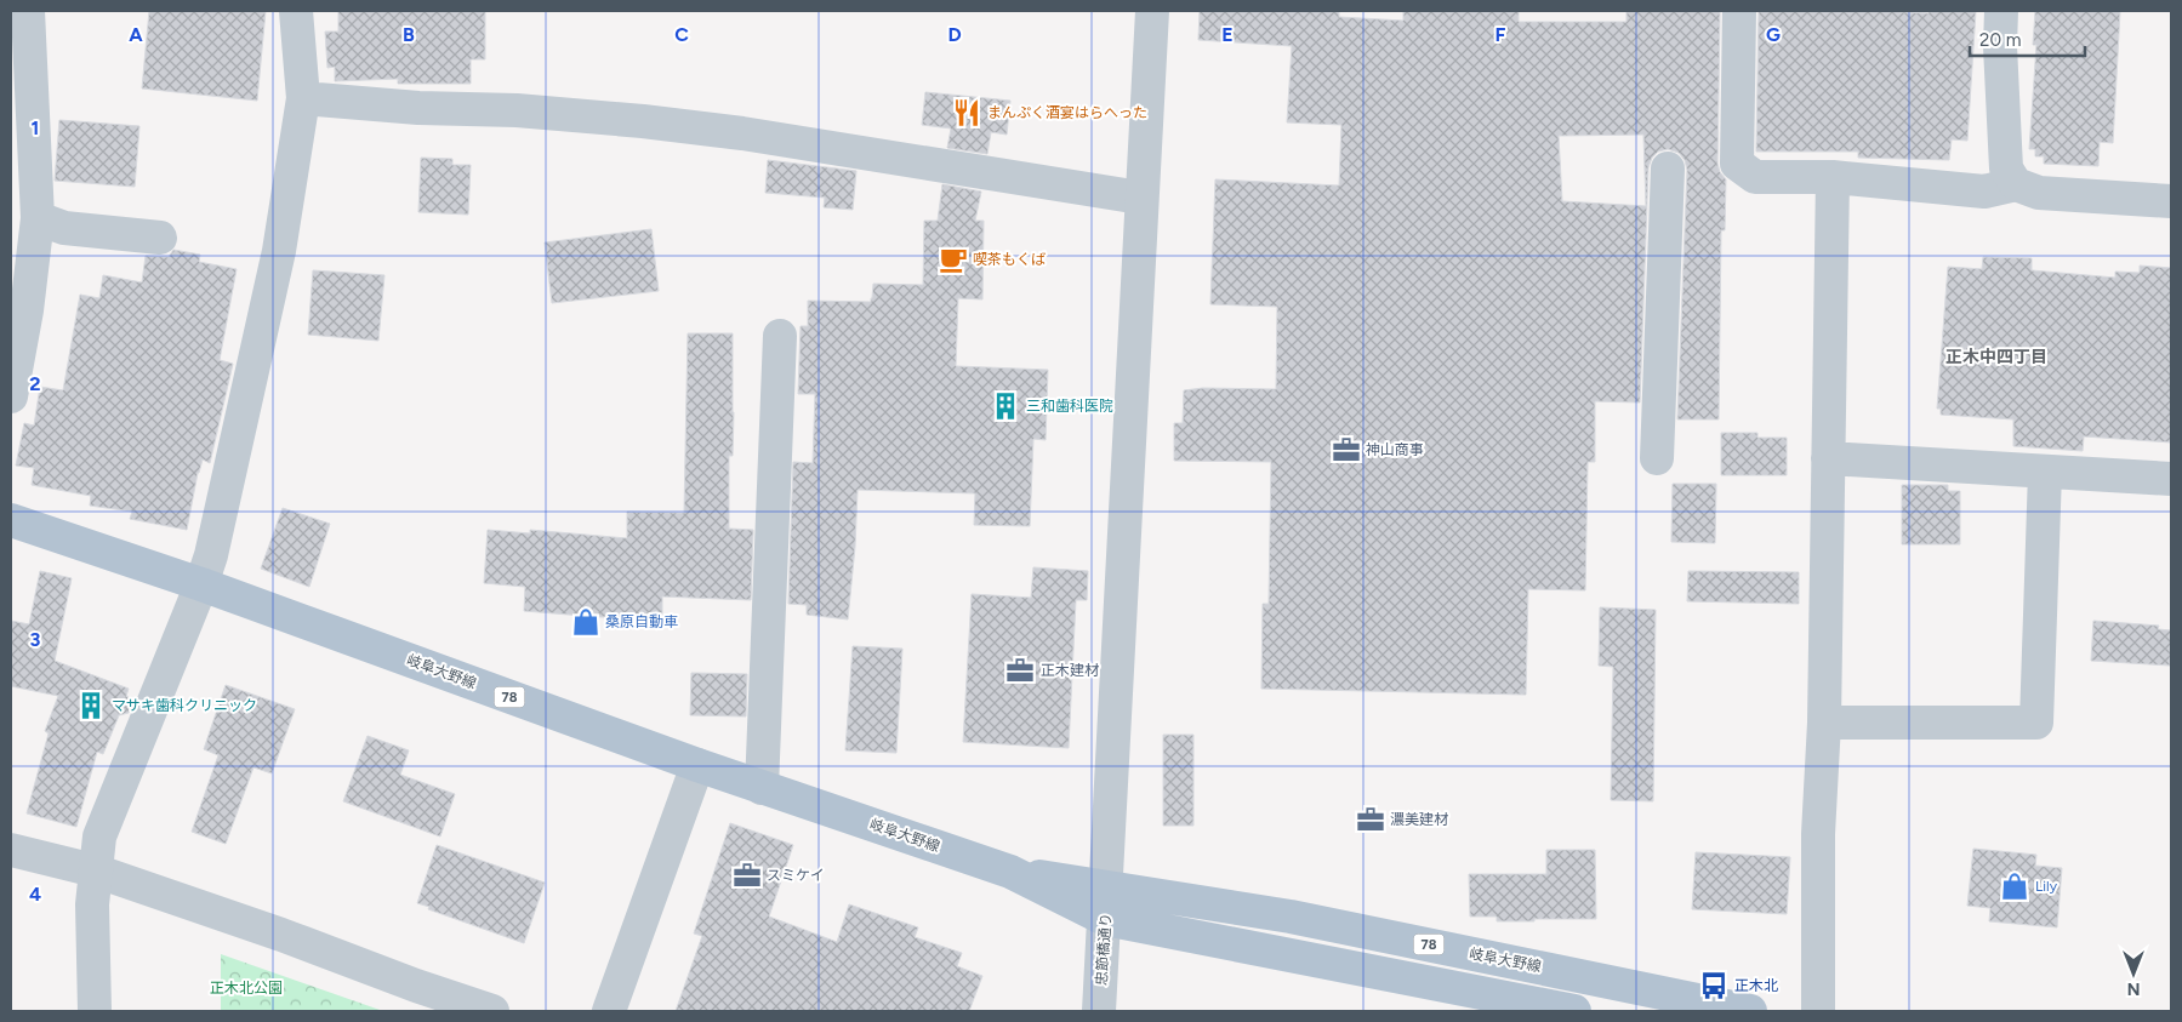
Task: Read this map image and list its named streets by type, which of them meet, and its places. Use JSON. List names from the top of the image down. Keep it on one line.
{"streets":{"main road":["岐阜大野線","78"],"street":["忠節橋通り"]},"crossings":[["岐阜大野線","忠節橋通り"]],"districts":["正木中四丁目"],"parks":["正木北公園"],"places":{"restaurant":["まんぷく酒宴はらへった"],"cafe":["喫茶もくば"],"building":["三和歯科医院","マサキ歯科クリニック"],"office":["神山商事","正木建材","濃美建材","スミケイ"],"shop":["桑原自動車","Lily"],"bus stop":["正木北"]},"scale_bar":"20 m","north":"bottom","grid":{"columns":["A","B","C","D","E","F","G"],"rows":["1","2","3","4"]}}
